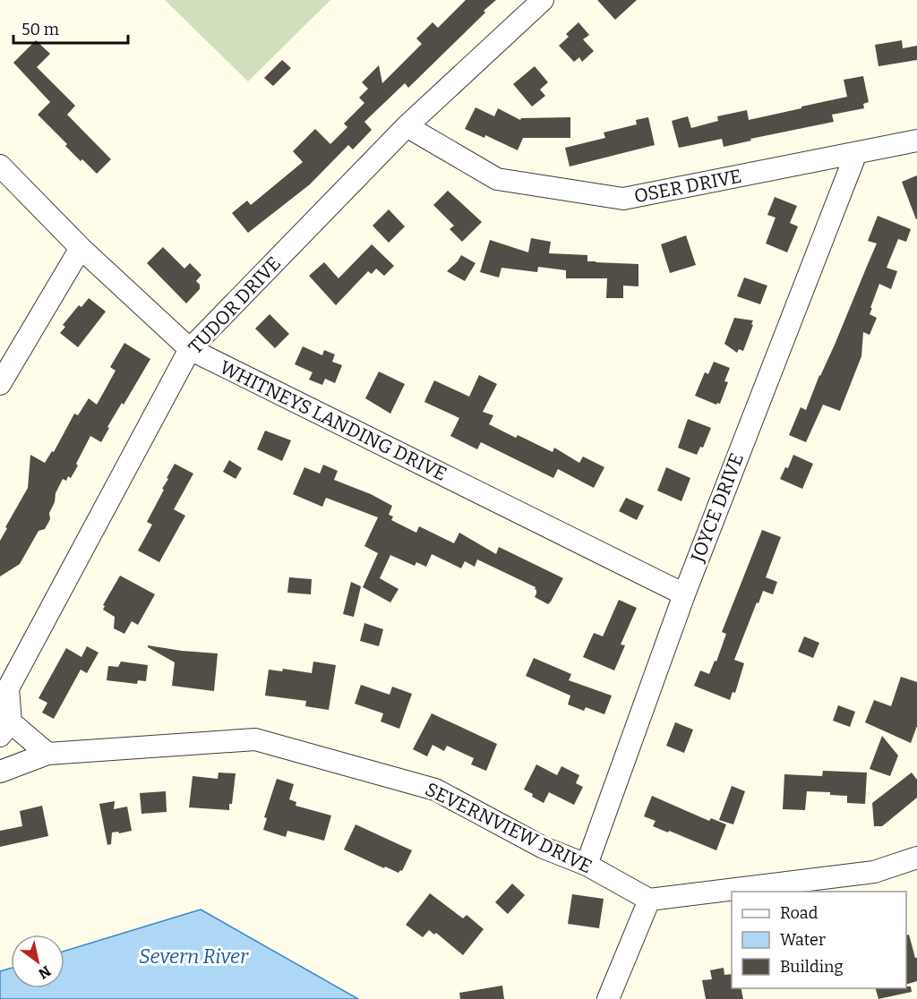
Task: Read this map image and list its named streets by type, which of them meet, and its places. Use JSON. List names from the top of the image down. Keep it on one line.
{"streets":{"street":["OSER DRIVE","TUDOR DRIVE","WHITNEYS LANDING DRIVE","JOYCE DRIVE","SEVERNVIEW DRIVE"]},"crossings":[["OSER DRIVE","TUDOR DRIVE"],["OSER DRIVE","JOYCE DRIVE"],["TUDOR DRIVE","WHITNEYS LANDING DRIVE"],["WHITNEYS LANDING DRIVE","JOYCE DRIVE"],["JOYCE DRIVE","SEVERNVIEW DRIVE"]],"water":["Severn River"],"legend":["Road","Water","Building"],"scale_bar":"50 m","north":"bottom right"}
